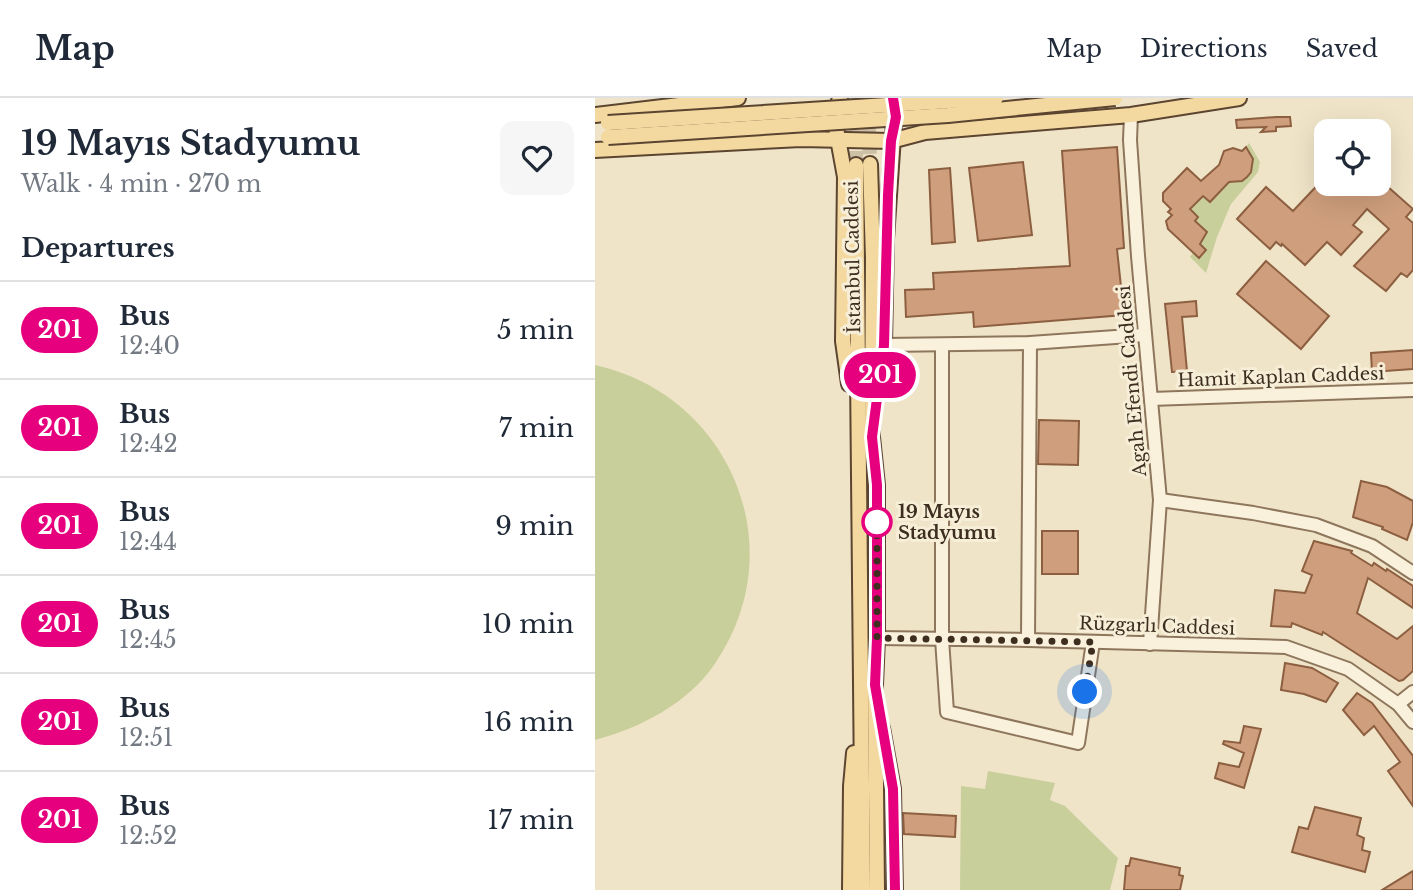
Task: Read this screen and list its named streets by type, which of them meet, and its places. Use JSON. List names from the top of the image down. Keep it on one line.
{"streets":{"main road":["İstanbul Caddesi"],"street":["Hamit Kaplan Caddesi","Agah Efendi Caddesi","Rüzgarlı Caddesi"]},"crossings":[["İstanbul Caddesi","Rüzgarlı Caddesi"],["Hamit Kaplan Caddesi","Agah Efendi Caddesi"],["Agah Efendi Caddesi","Rüzgarlı Caddesi"]],"places":["19 Mayıs Stadyumu"],"lines":["bus line 201"],"page":{"header":"Map","nav":["Map","Directions","Saved"],"heading":[["19 Mayıs Stadyumu","Walk · 4 min · 270 m"],"Departures"],"on_map":"201","list":[{"mark":"201","name":"Bus","note":"12:40","value":"5 min"},{"mark":"201","name":"Bus","note":"12:42","value":"7 min"},{"mark":"201","name":"Bus","note":"12:44","value":"9 min"},{"mark":"201","name":"Bus","note":"12:45","value":"10 min"},{"mark":"201","name":"Bus","note":"12:51","value":"16 min"},{"mark":"201","name":"Bus","note":"12:52","value":"17 min"}]}}
